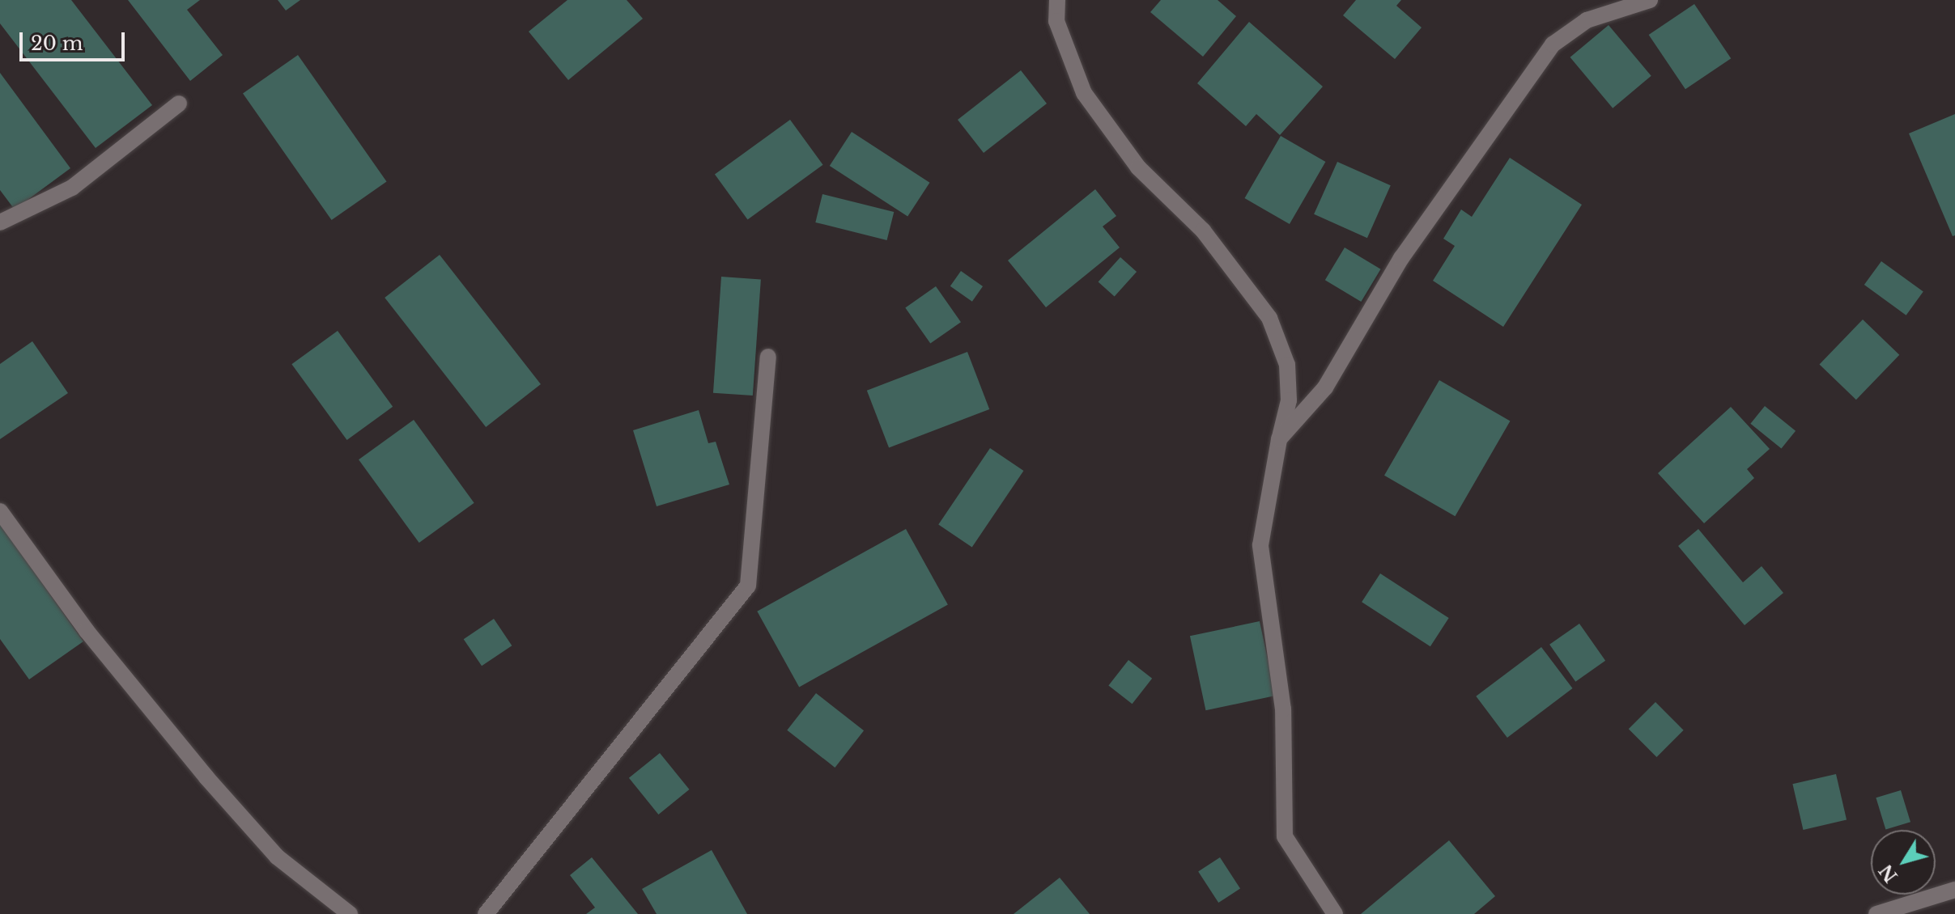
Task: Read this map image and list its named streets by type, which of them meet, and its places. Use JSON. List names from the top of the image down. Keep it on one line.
{"scale_bar":"20 m","north":"bottom left"}
